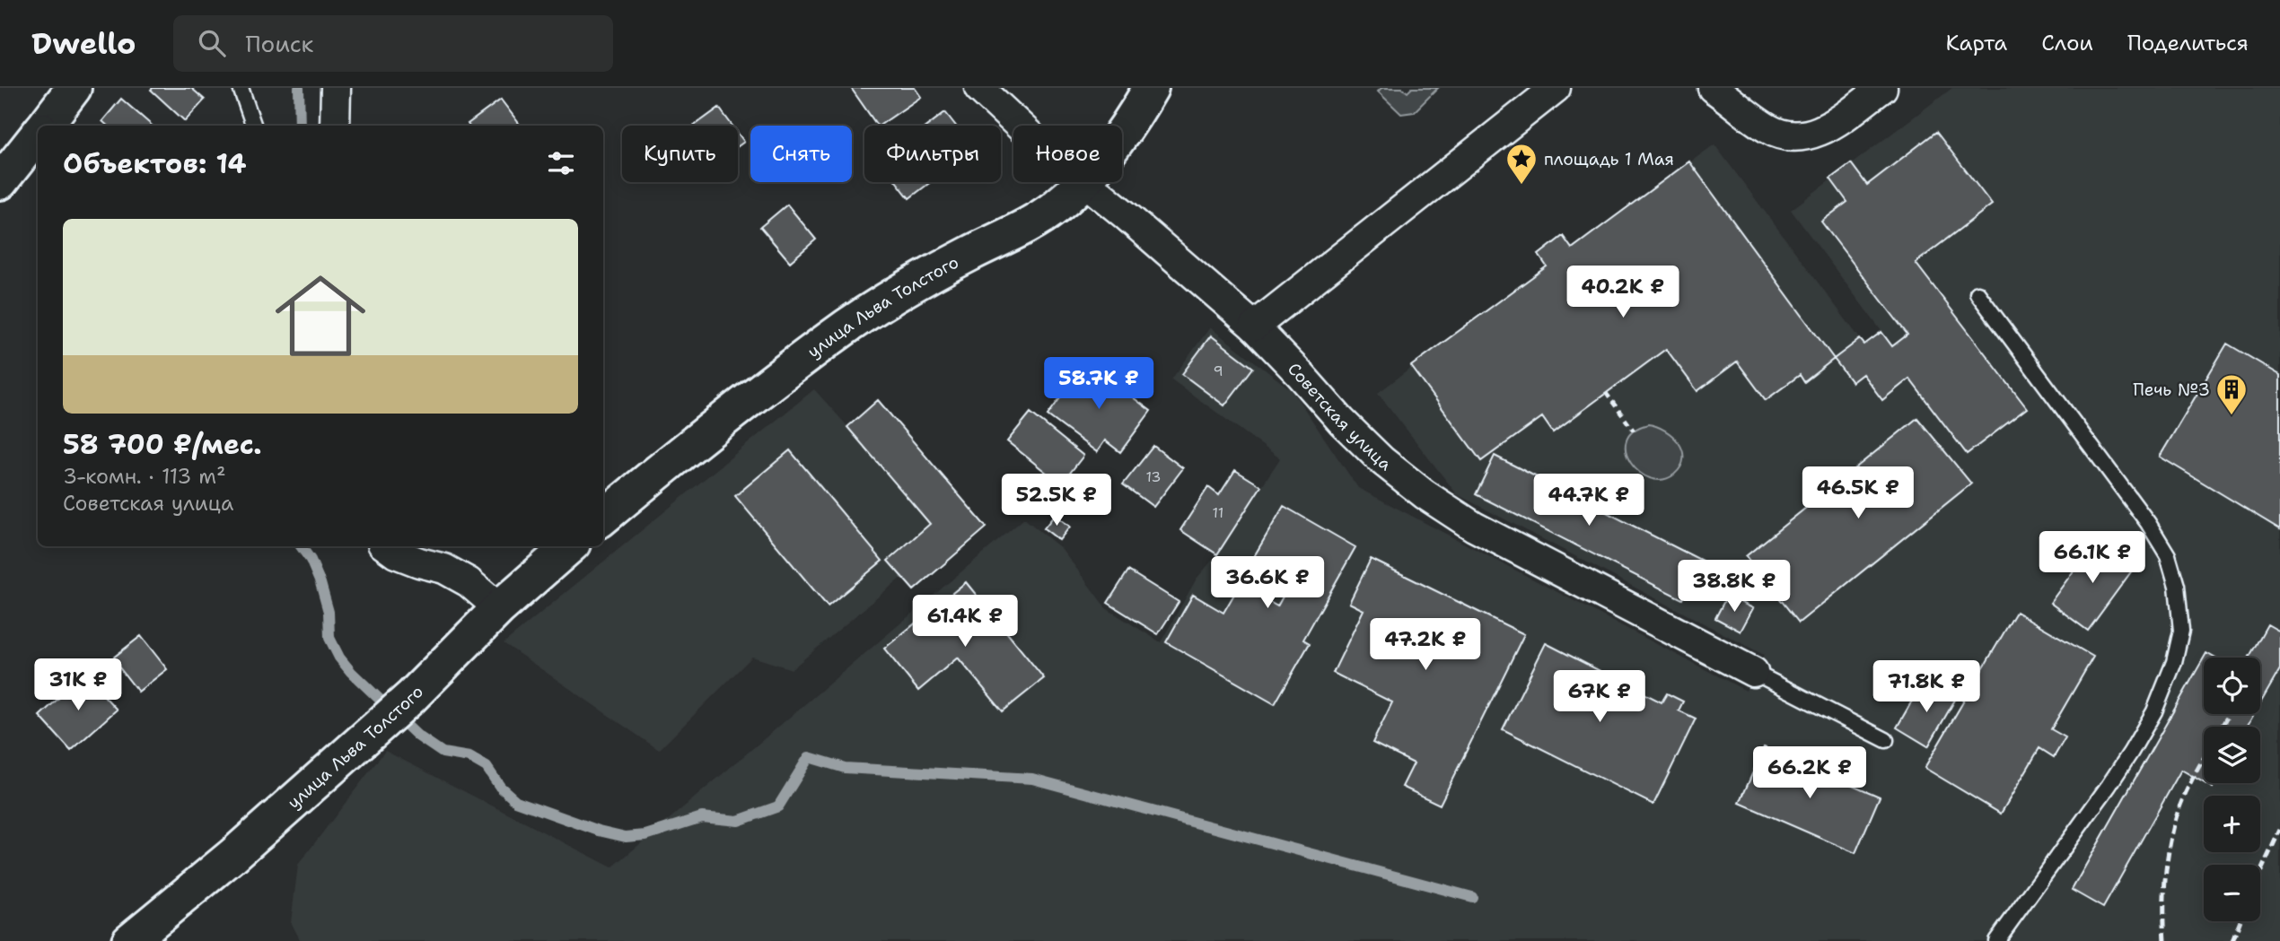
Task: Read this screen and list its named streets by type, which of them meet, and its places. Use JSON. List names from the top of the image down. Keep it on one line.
{"streets":{"street":["улица Льва Толстого","Советская улица"]},"places":{"place":["площадь 1 Мая"],"building":["Печь №3"]},"house_numbers":["9","13","11"],"page":{"header":"Dwello","search":"Поиск","nav":["Карта","Слои","Поделиться"],"chip":["Купить","Снять","Фильтры","Новое"],"heading":"Объектов: 14","list":[{"name":"58 700 ₽/мес.","note":"3-комн. · 113 m² · Советская улица"}],"price":["40.2K ₽","58.7K ₽","46.5K ₽","52.5K ₽","44.7K ₽","66.1K ₽","36.6K ₽","38.8K ₽","61.4K ₽","47.2K ₽","31K ₽","71.8K ₽","67K ₽","66.2K ₽"],"map_buttons":["+","−"]}}
